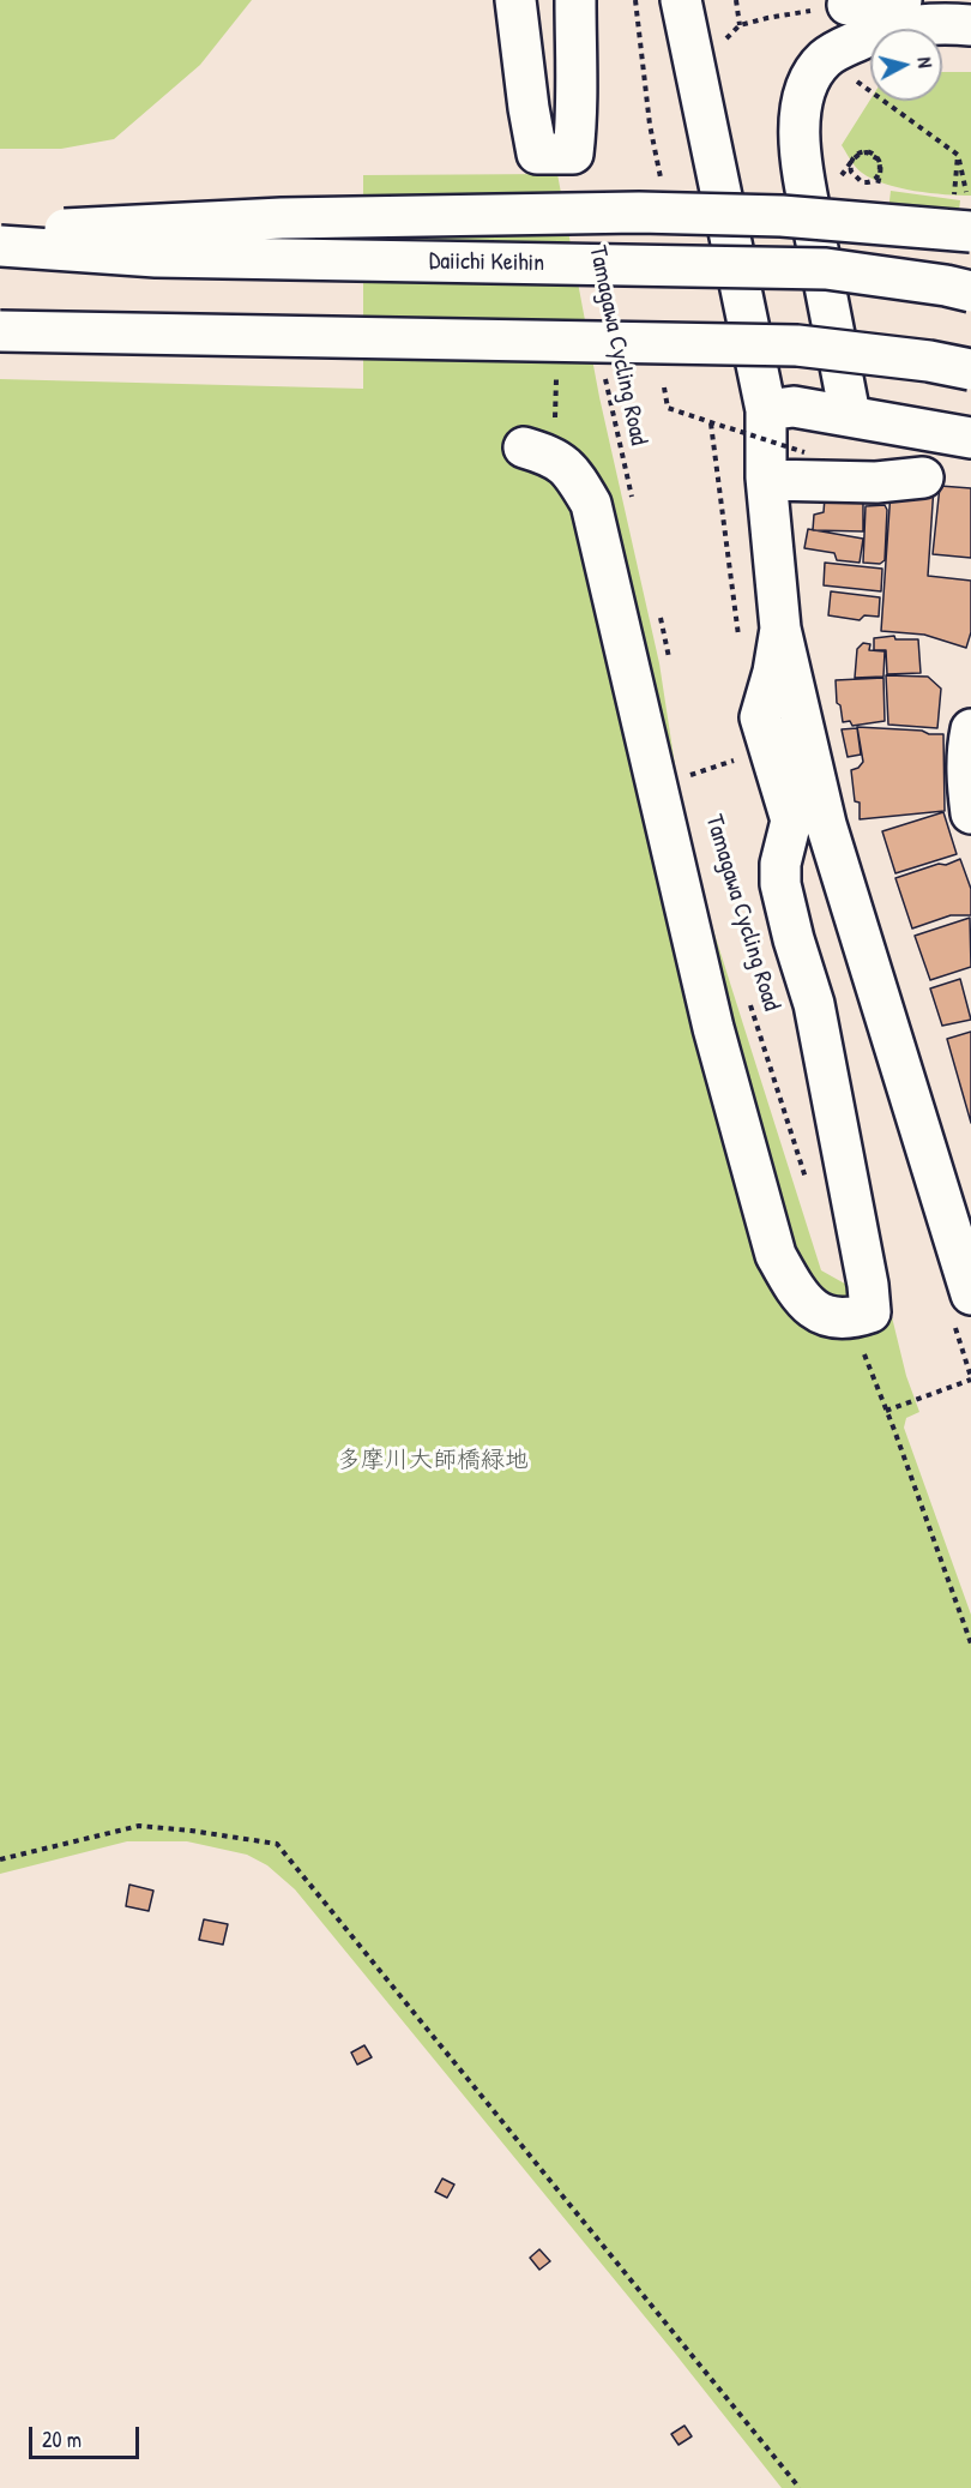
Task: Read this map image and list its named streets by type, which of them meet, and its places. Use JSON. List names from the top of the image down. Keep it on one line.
{"streets":{"main road":["Daiichi Keihin"],"path":["Tamagawa Cycling Road"]},"parks":["多摩川大師橋緑地"],"scale_bar":"20 m","north":"right"}
